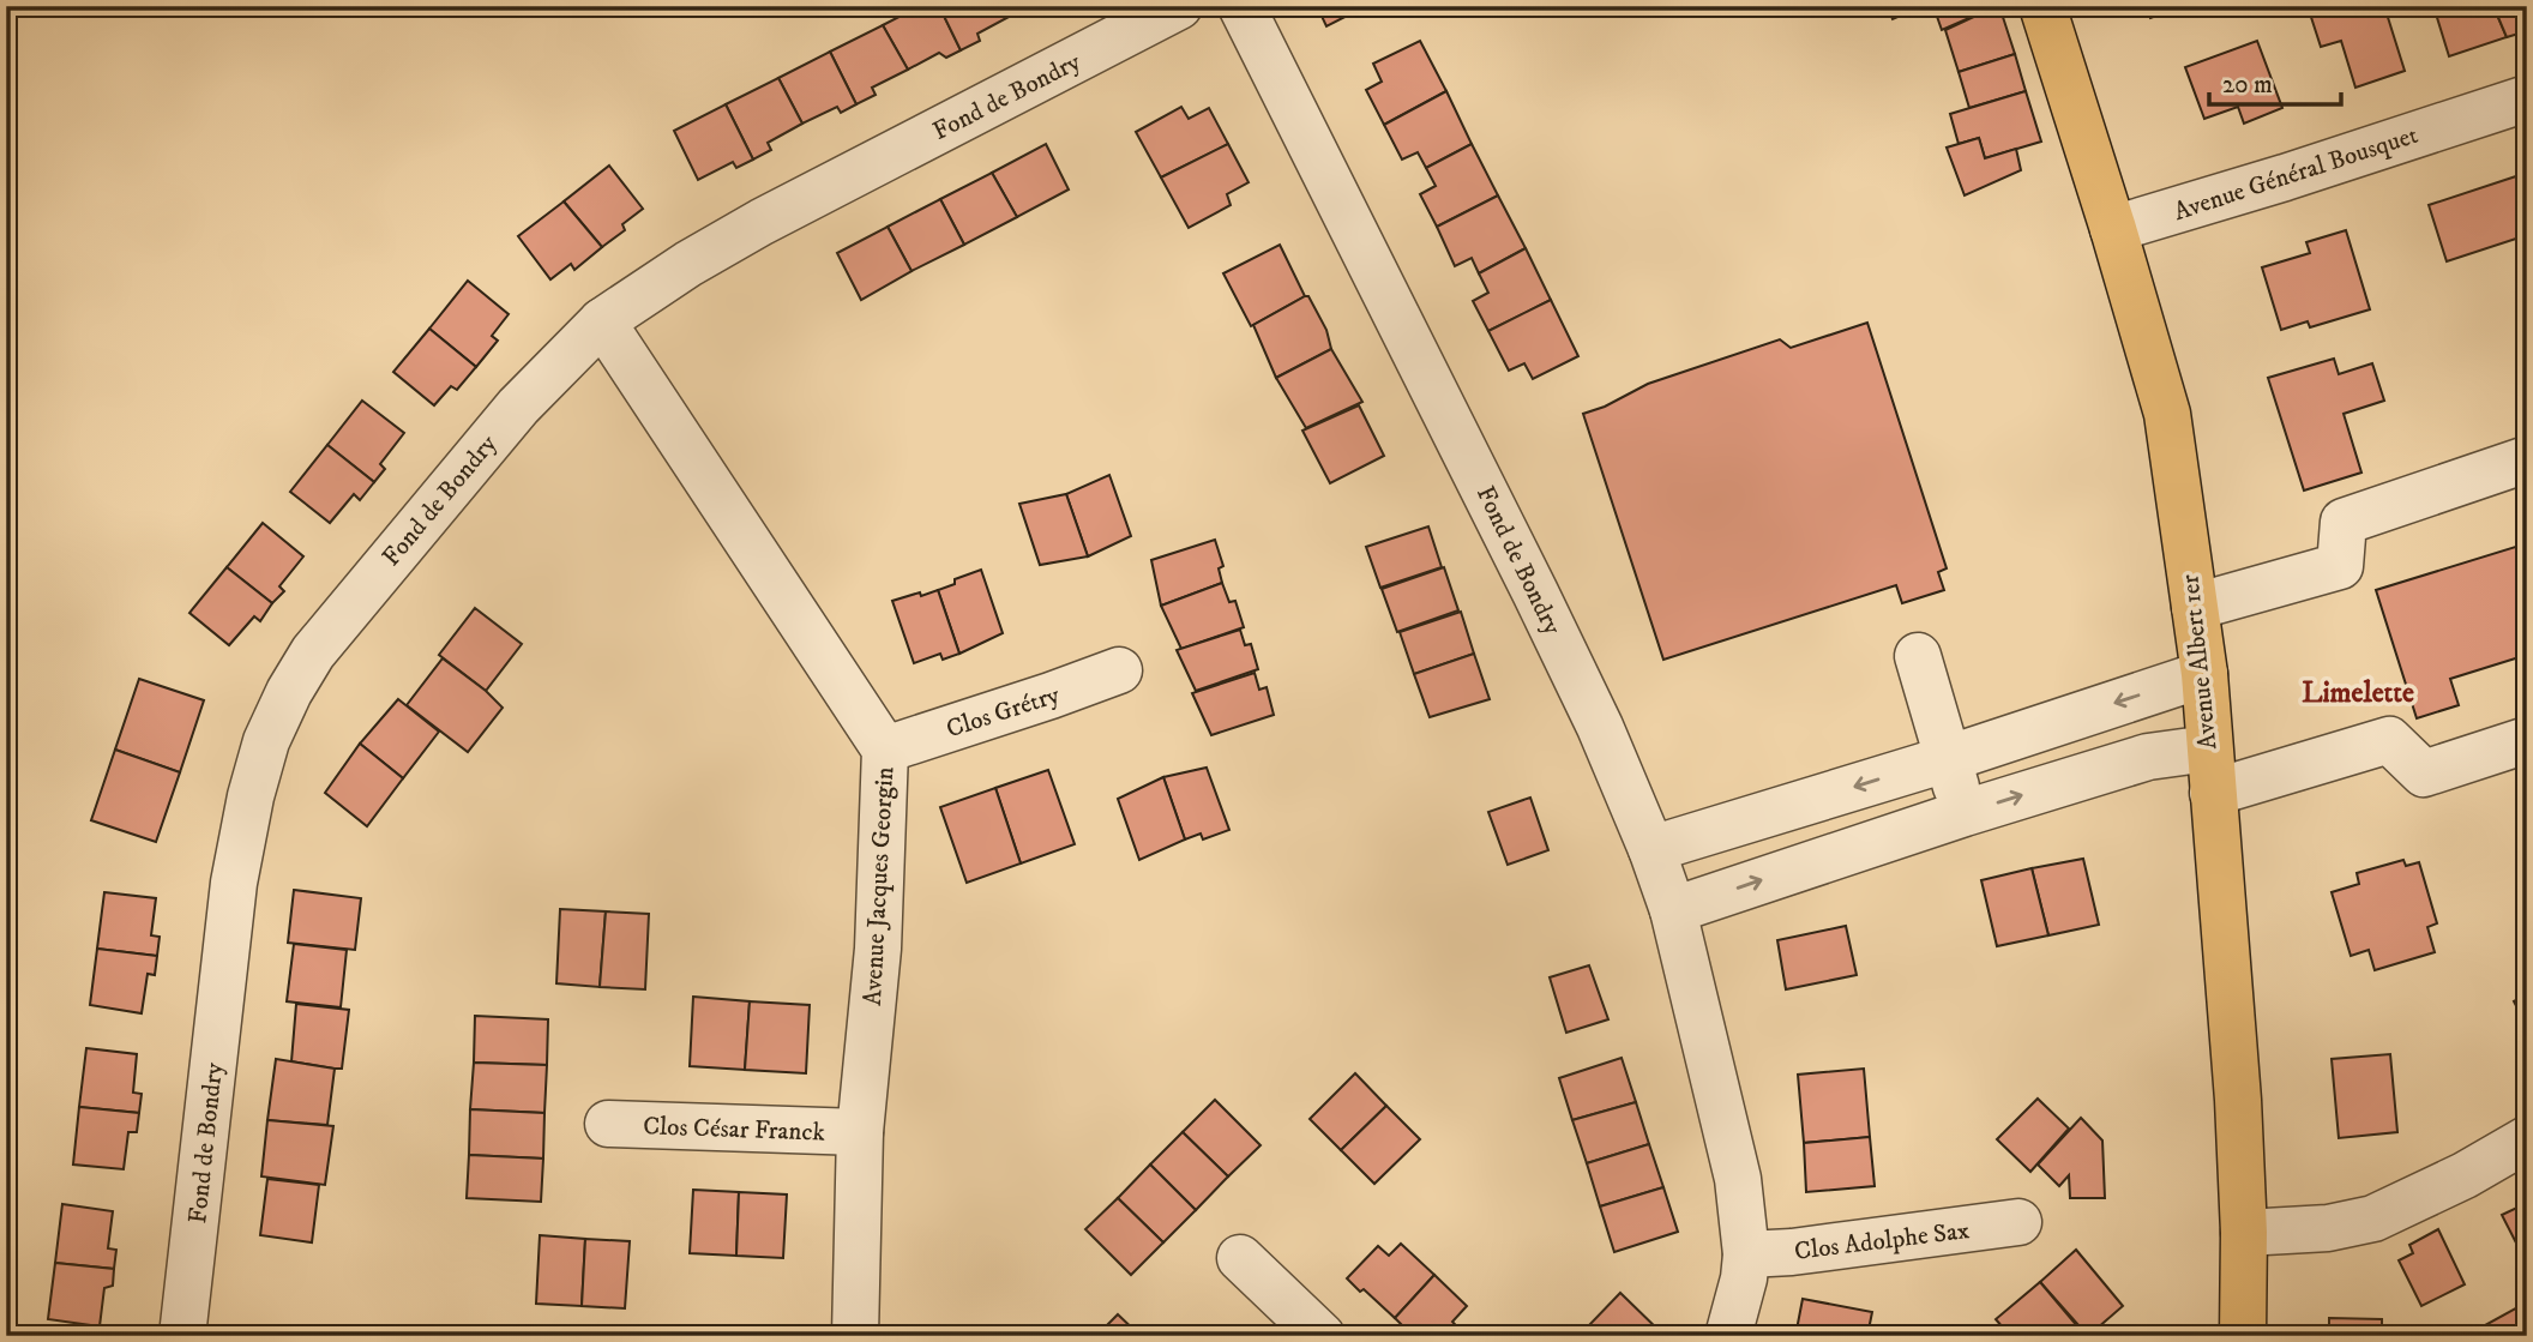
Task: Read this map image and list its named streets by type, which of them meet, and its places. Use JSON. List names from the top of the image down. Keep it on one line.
{"streets":{"main road":["Avenue Albert 1er"],"street":["Fond de Bondry","Avenue Général Bousquet","Clos Grétry","Avenue Jacques Georgin","Clos César Franck","Clos Adolphe Sax"]},"crossings":[["Fond de Bondry","Avenue Jacques Georgin"],["Fond de Bondry","Clos Adolphe Sax"],["Avenue Général Bousquet","Avenue Albert 1er"],["Clos Grétry","Avenue Jacques Georgin"],["Avenue Jacques Georgin","Clos César Franck"]],"districts":["Limelette"],"scale_bar":"20 m"}
